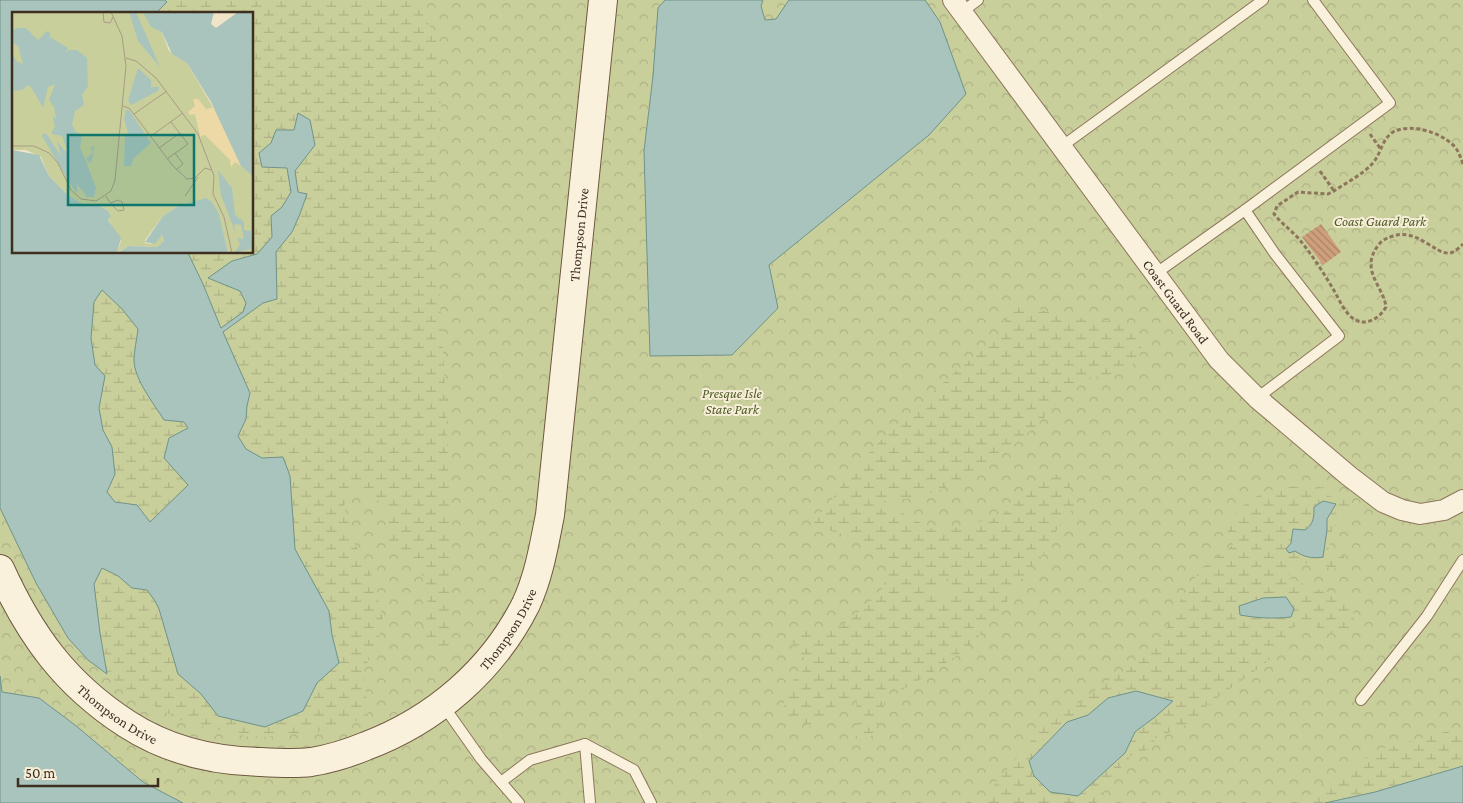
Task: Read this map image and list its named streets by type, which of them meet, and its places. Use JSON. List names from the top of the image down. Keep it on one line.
{"streets":{"street":["Thompson Drive","Coast Guard Road"]},"parks":["Coast Guard Park","Presque Isle State Park"],"scale_bar":"50 m"}
